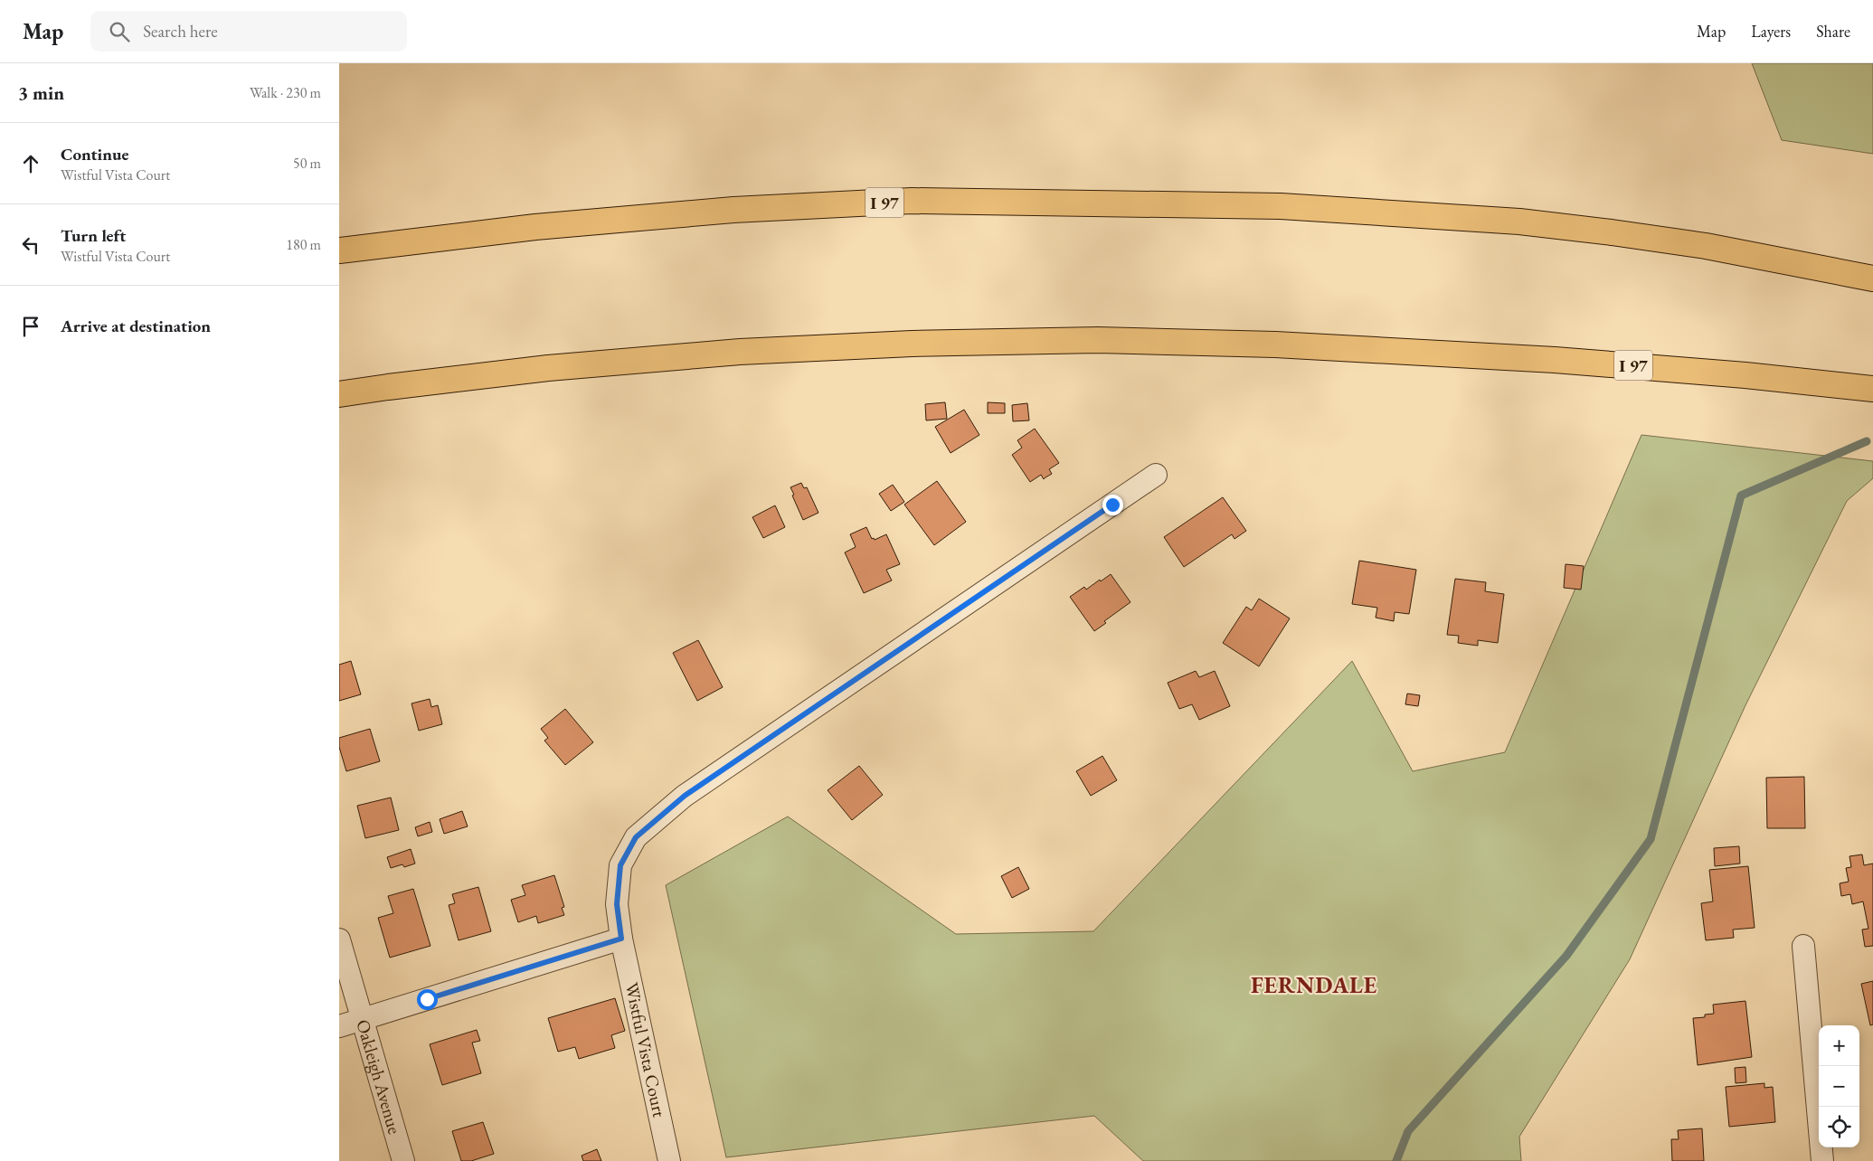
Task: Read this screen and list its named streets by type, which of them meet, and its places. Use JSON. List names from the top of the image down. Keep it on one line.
{"streets":{"highway":["I 97"],"street":["Wistful Vista Court","Oakleigh Avenue"]},"districts":["FERNDALE"],"page":{"header":"Map","search":"Search here","nav":["Map","Layers","Share"],"heading":["3 min","Walk · 230 m"],"list":[["Continue","Wistful Vista Court","50 m"],["Turn left","Wistful Vista Court","180 m"],"Arrive at destination"],"map_buttons":["+","−"]}}
